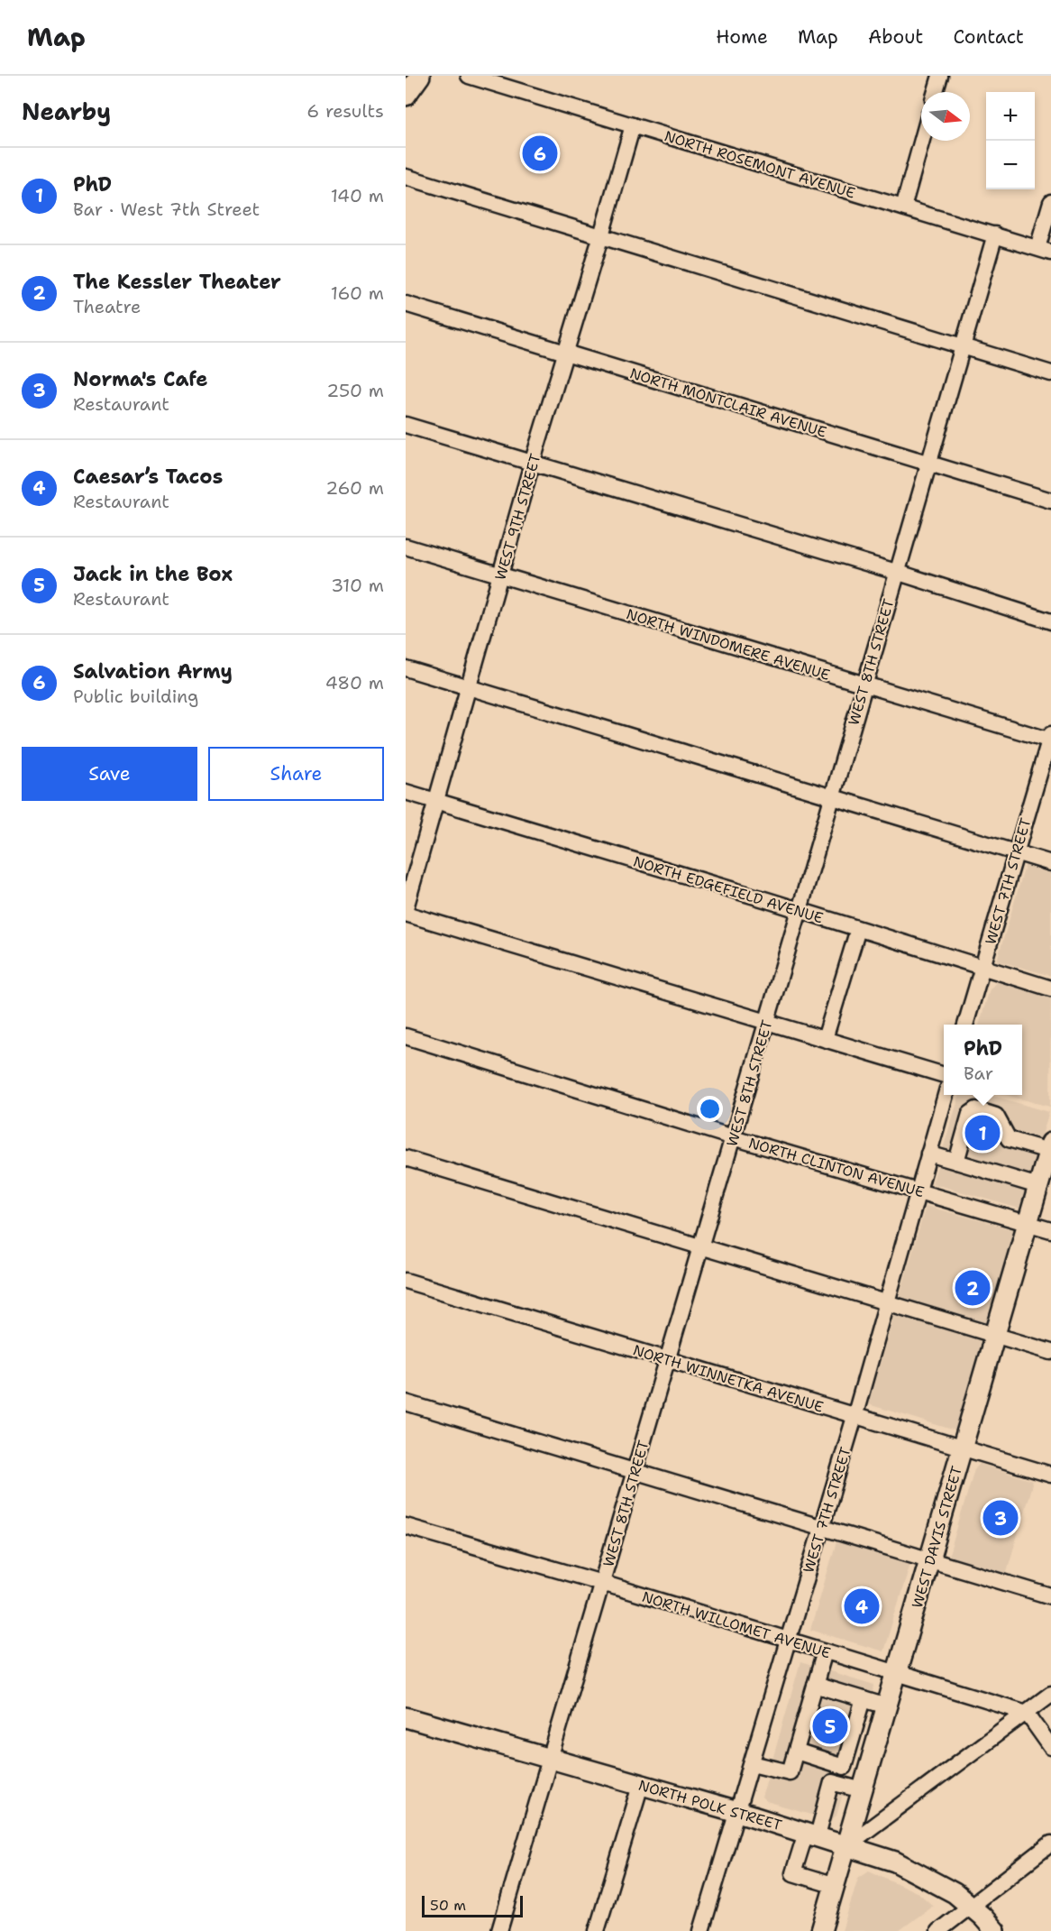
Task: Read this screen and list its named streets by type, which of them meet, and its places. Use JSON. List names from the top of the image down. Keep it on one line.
{"streets":{"main road":["WEST DAVIS STREET","NORTH POLK STREET"],"street":["NORTH ROSEMONT AVENUE","NORTH MONTCLAIR AVENUE","WEST 9TH STREET","NORTH WINDOMERE AVENUE","WEST 8TH STREET","WEST 7TH STREET","NORTH EDGEFIELD AVENUE","NORTH CLINTON AVENUE","NORTH WINNETKA AVENUE","NORTH WILLOMET AVENUE"]},"crossings":[["NORTH ROSEMONT AVENUE","WEST 9TH STREET"],["NORTH ROSEMONT AVENUE","WEST 8TH STREET"],["NORTH MONTCLAIR AVENUE","WEST 9TH STREET"],["NORTH MONTCLAIR AVENUE","WEST 8TH STREET"],["WEST 9TH STREET","NORTH WINDOMERE AVENUE"],["WEST 9TH STREET","NORTH EDGEFIELD AVENUE"],["NORTH WINDOMERE AVENUE","WEST 8TH STREET"],["NORTH WINDOMERE AVENUE","WEST 7TH STREET"],["WEST 8TH STREET","NORTH EDGEFIELD AVENUE"],["WEST 8TH STREET","NORTH CLINTON AVENUE"],["WEST 8TH STREET","NORTH WINNETKA AVENUE"],["WEST 8TH STREET","NORTH WILLOMET AVENUE"],["WEST 8TH STREET","NORTH POLK STREET"],["WEST 7TH STREET","NORTH EDGEFIELD AVENUE"],["WEST 7TH STREET","NORTH CLINTON AVENUE"],["WEST 7TH STREET","NORTH WINNETKA AVENUE"],["WEST 7TH STREET","NORTH WILLOMET AVENUE"],["WEST 7TH STREET","NORTH POLK STREET"],["NORTH CLINTON AVENUE","WEST DAVIS STREET"],["NORTH WINNETKA AVENUE","WEST DAVIS STREET"],["WEST DAVIS STREET","NORTH WILLOMET AVENUE"],["WEST DAVIS STREET","NORTH POLK STREET"]],"scale_bar":"50 m","north":"right","page":{"header":"Map","nav":["Home","Map","About","Contact"],"heading":["Nearby","6 results"],"map_buttons":["+","−"],"pins":["6","1","2","3","4","5"],"list":[{"mark":"1","name":"PhD","note":"Bar · West 7th Street","value":"140 m"},{"mark":"2","name":"The Kessler Theater","note":"Theatre","value":"160 m"},{"mark":"3","name":"Norma's Cafe","note":"Restaurant","value":"250 m"},{"mark":"4","name":"Caesar’s Tacos","note":"Restaurant","value":"260 m"},{"mark":"5","name":"Jack in the Box","note":"Restaurant","value":"310 m"},{"mark":"6","name":"Salvation Army","note":"Public building","value":"480 m"}],"buttons":["Save","Share"],"popup":["PhD","Bar"],"scale":"50 m"}}
